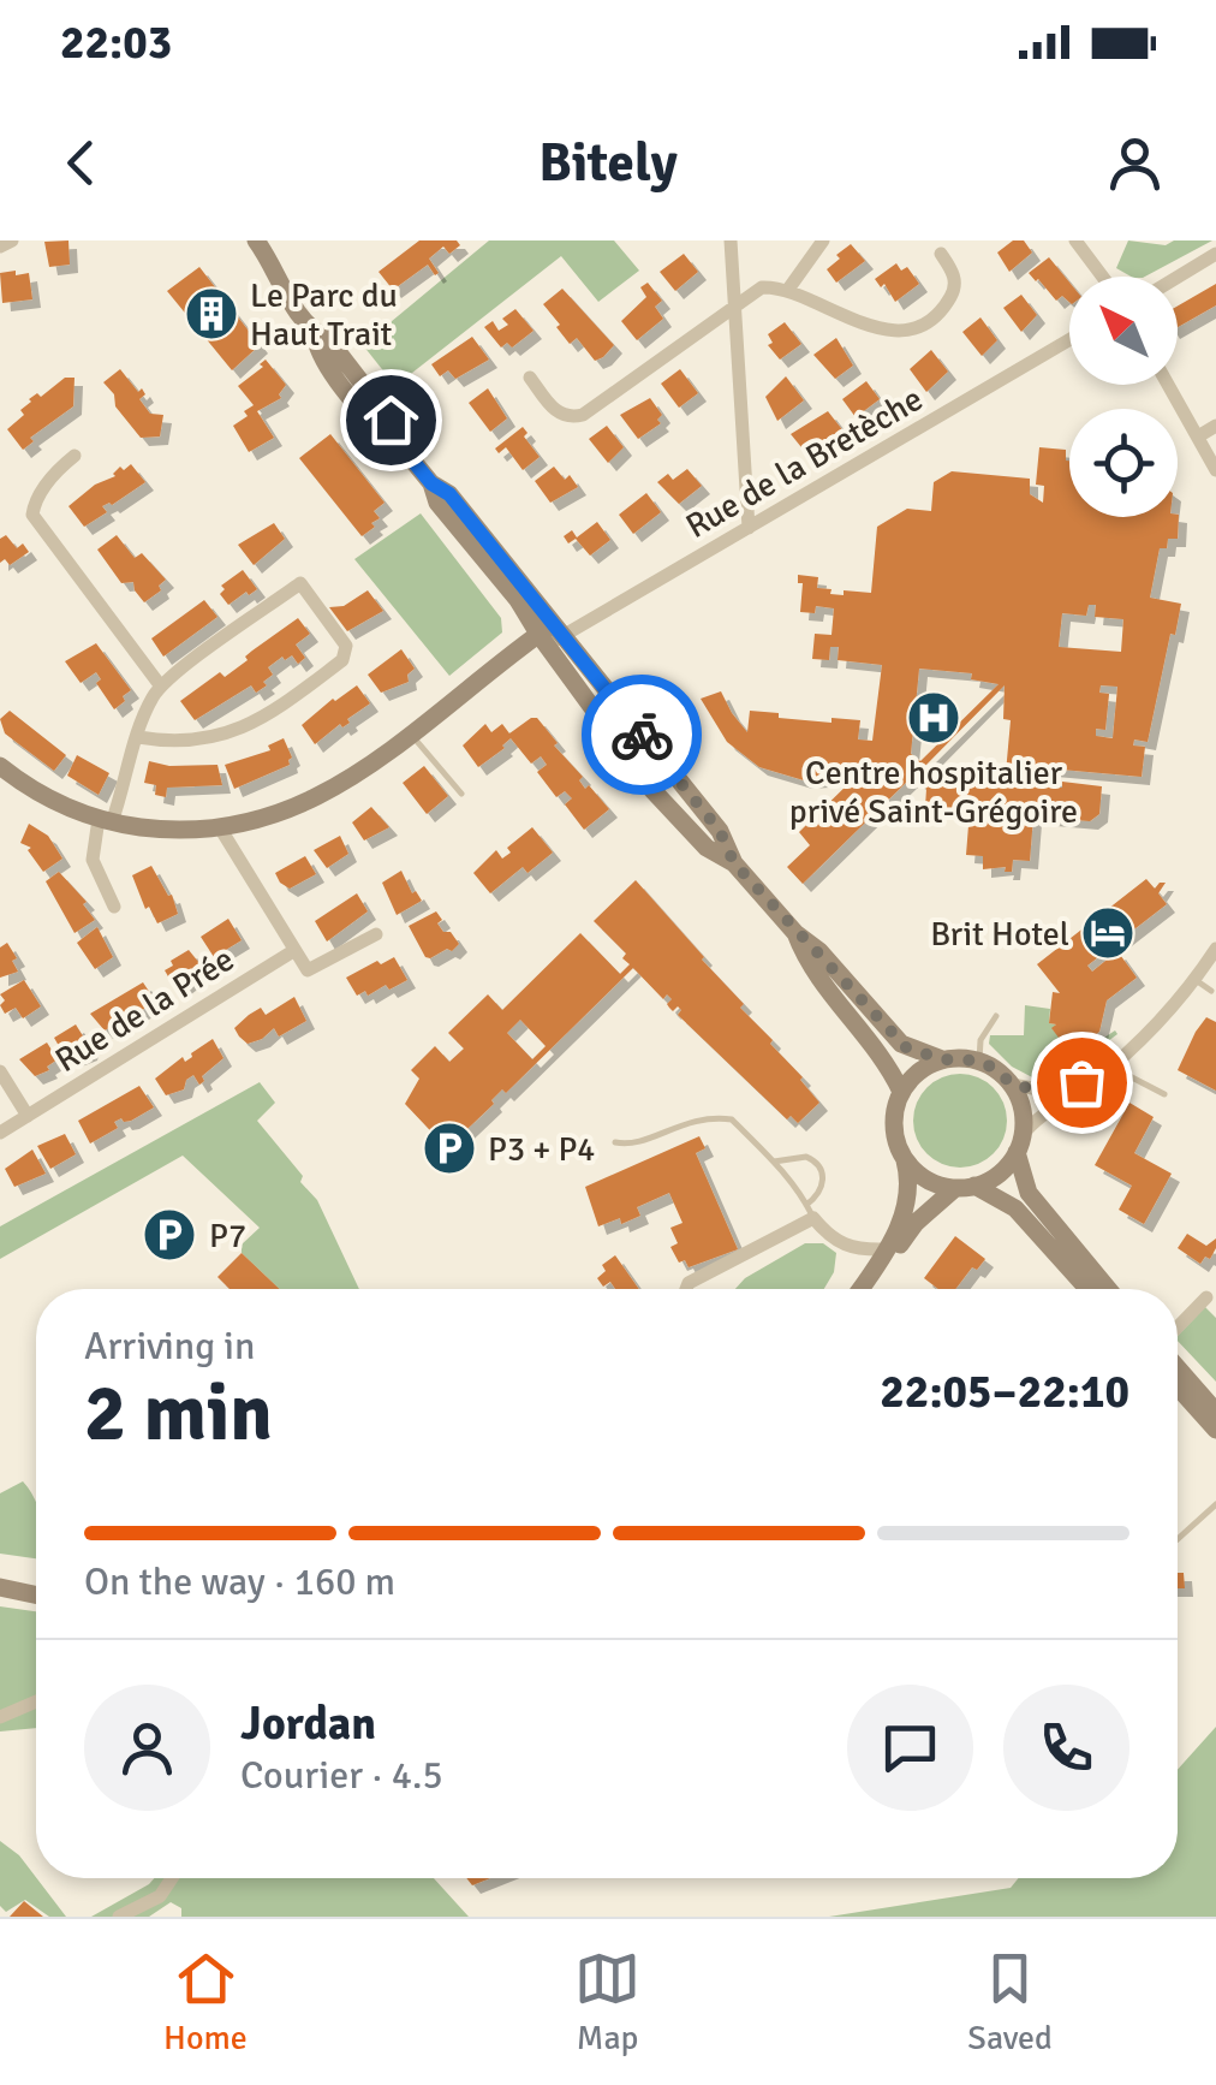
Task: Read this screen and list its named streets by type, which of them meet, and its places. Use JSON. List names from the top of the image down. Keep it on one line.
{"streets":{"street":["Rue de la Bretèche","Rue de la Prée"]},"places":{"building":["Le Parc du Haut Trait"],"hospital":["Centre hospitalier privé Saint-Grégoire"],"hotel":["Brit Hotel"],"parking":["P3 + P4","P7"]},"north":"top left","page":{"status":"22:03","header":"Bitely","heading":["2 min","Arriving in","22:05–22:10"],"panel":["Jordan","Courier · 4.5"],"bar":"On the way · 160 m","tabs":["Home","Map","Saved"]}}
